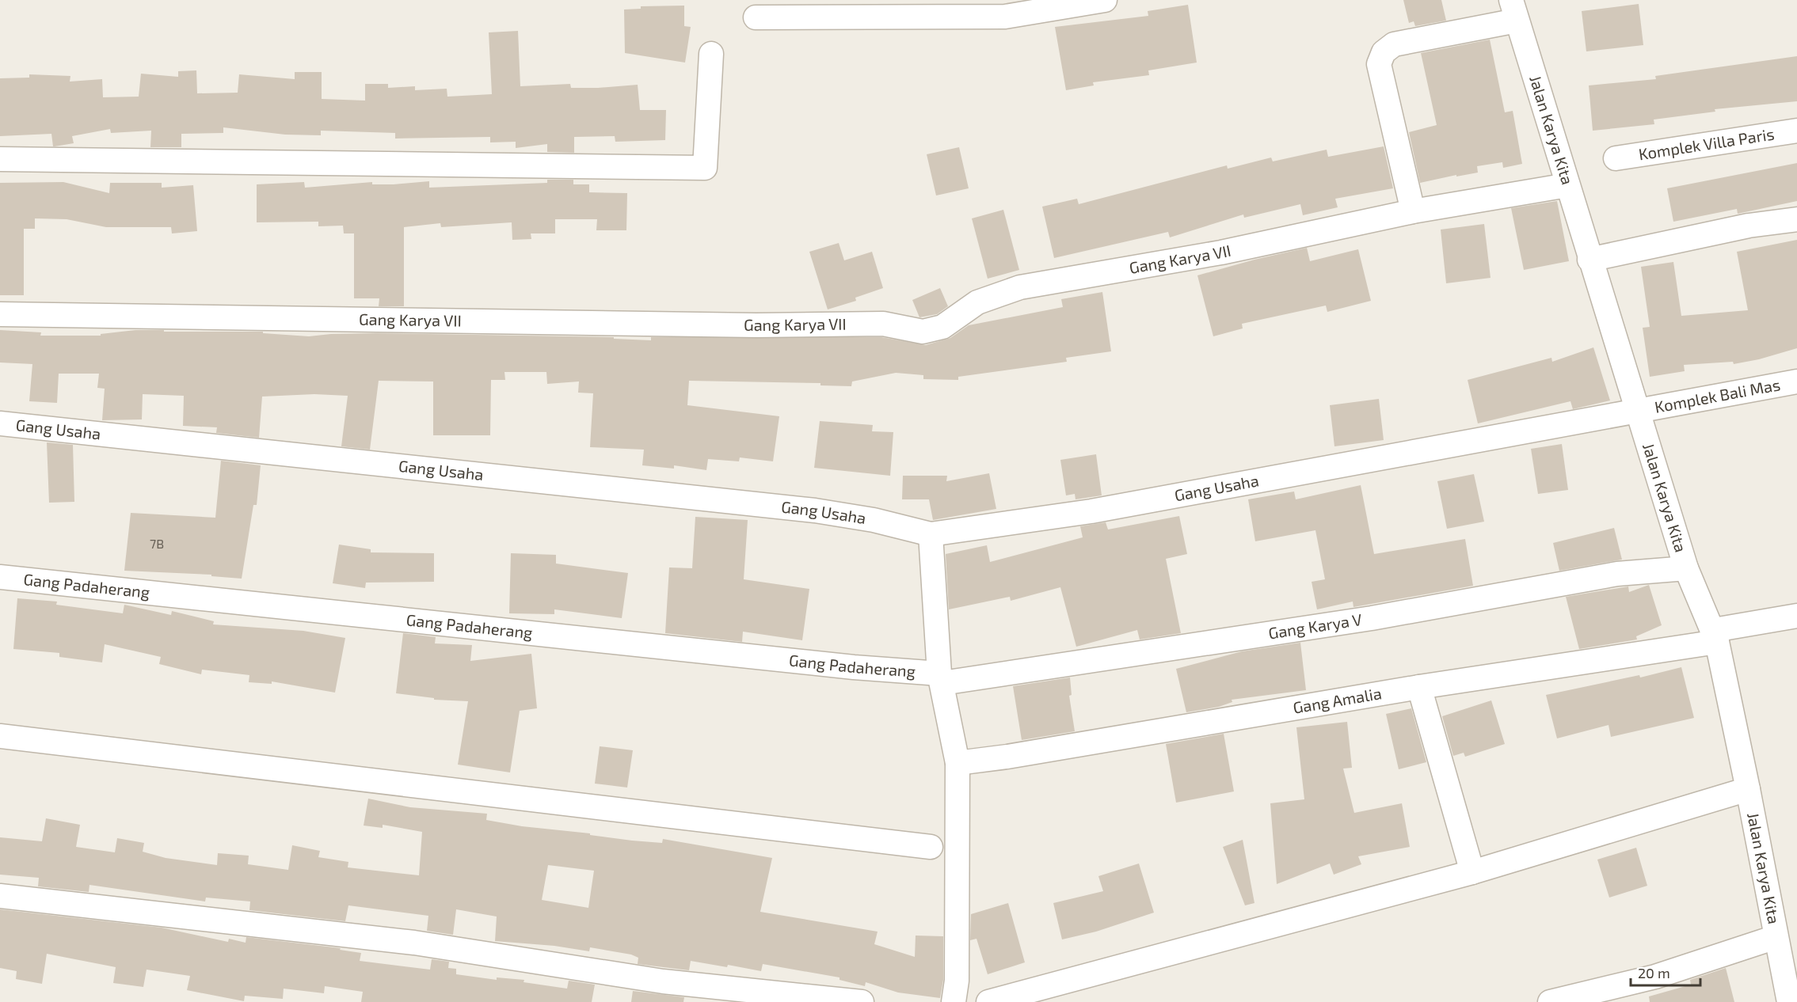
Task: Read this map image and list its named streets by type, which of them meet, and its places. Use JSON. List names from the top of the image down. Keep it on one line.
{"streets":{"street":["Jalan Karya Kita","Komplek Villa Paris","Gang Karya VII","Komplek Bali Mas","Gang Usaha","Gang Padaherang","Gang Karya V","Gang Amalia"]},"crossings":[["Jalan Karya Kita","Gang Karya VII"],["Jalan Karya Kita","Komplek Bali Mas"],["Jalan Karya Kita","Gang Usaha"],["Jalan Karya Kita","Gang Karya V"],["Jalan Karya Kita","Gang Amalia"],["Komplek Bali Mas","Gang Usaha"],["Gang Padaherang","Gang Karya V"]],"house_numbers":["7B"],"scale_bar":"20 m"}
